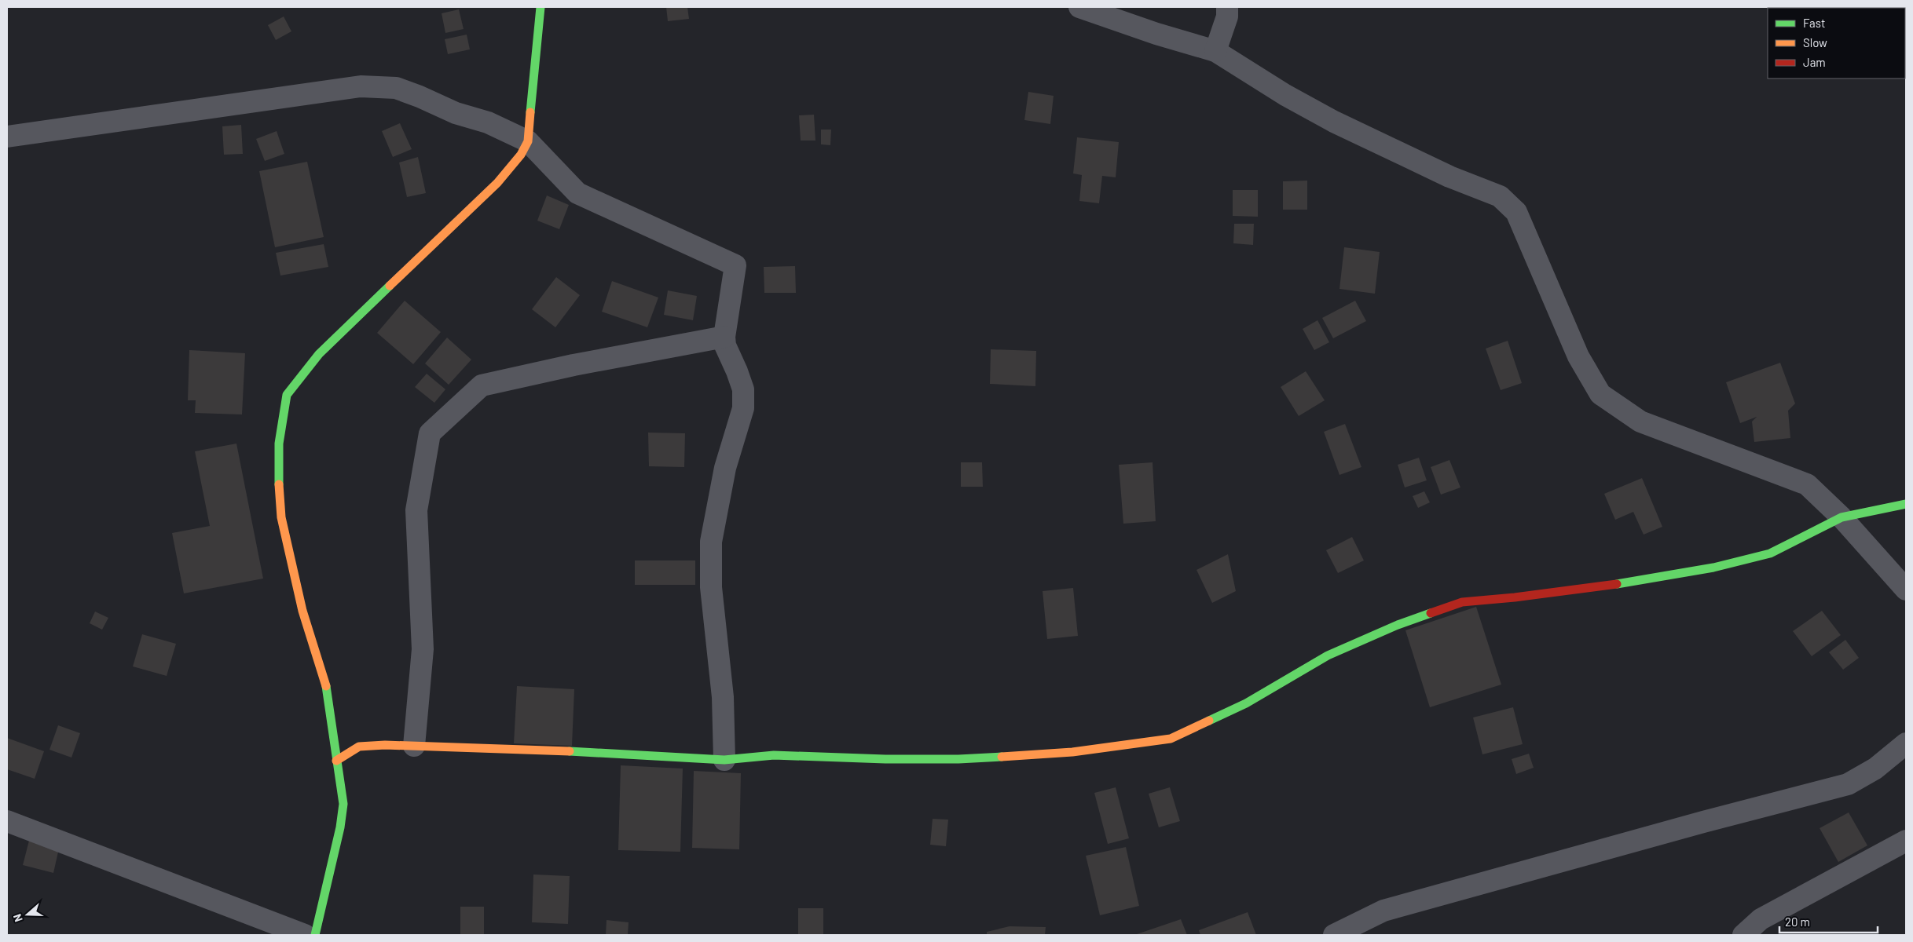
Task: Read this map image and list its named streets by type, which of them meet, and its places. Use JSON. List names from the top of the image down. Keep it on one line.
{"legend":["Fast","Slow","Jam"],"scale_bar":"20 m","north":"left"}
